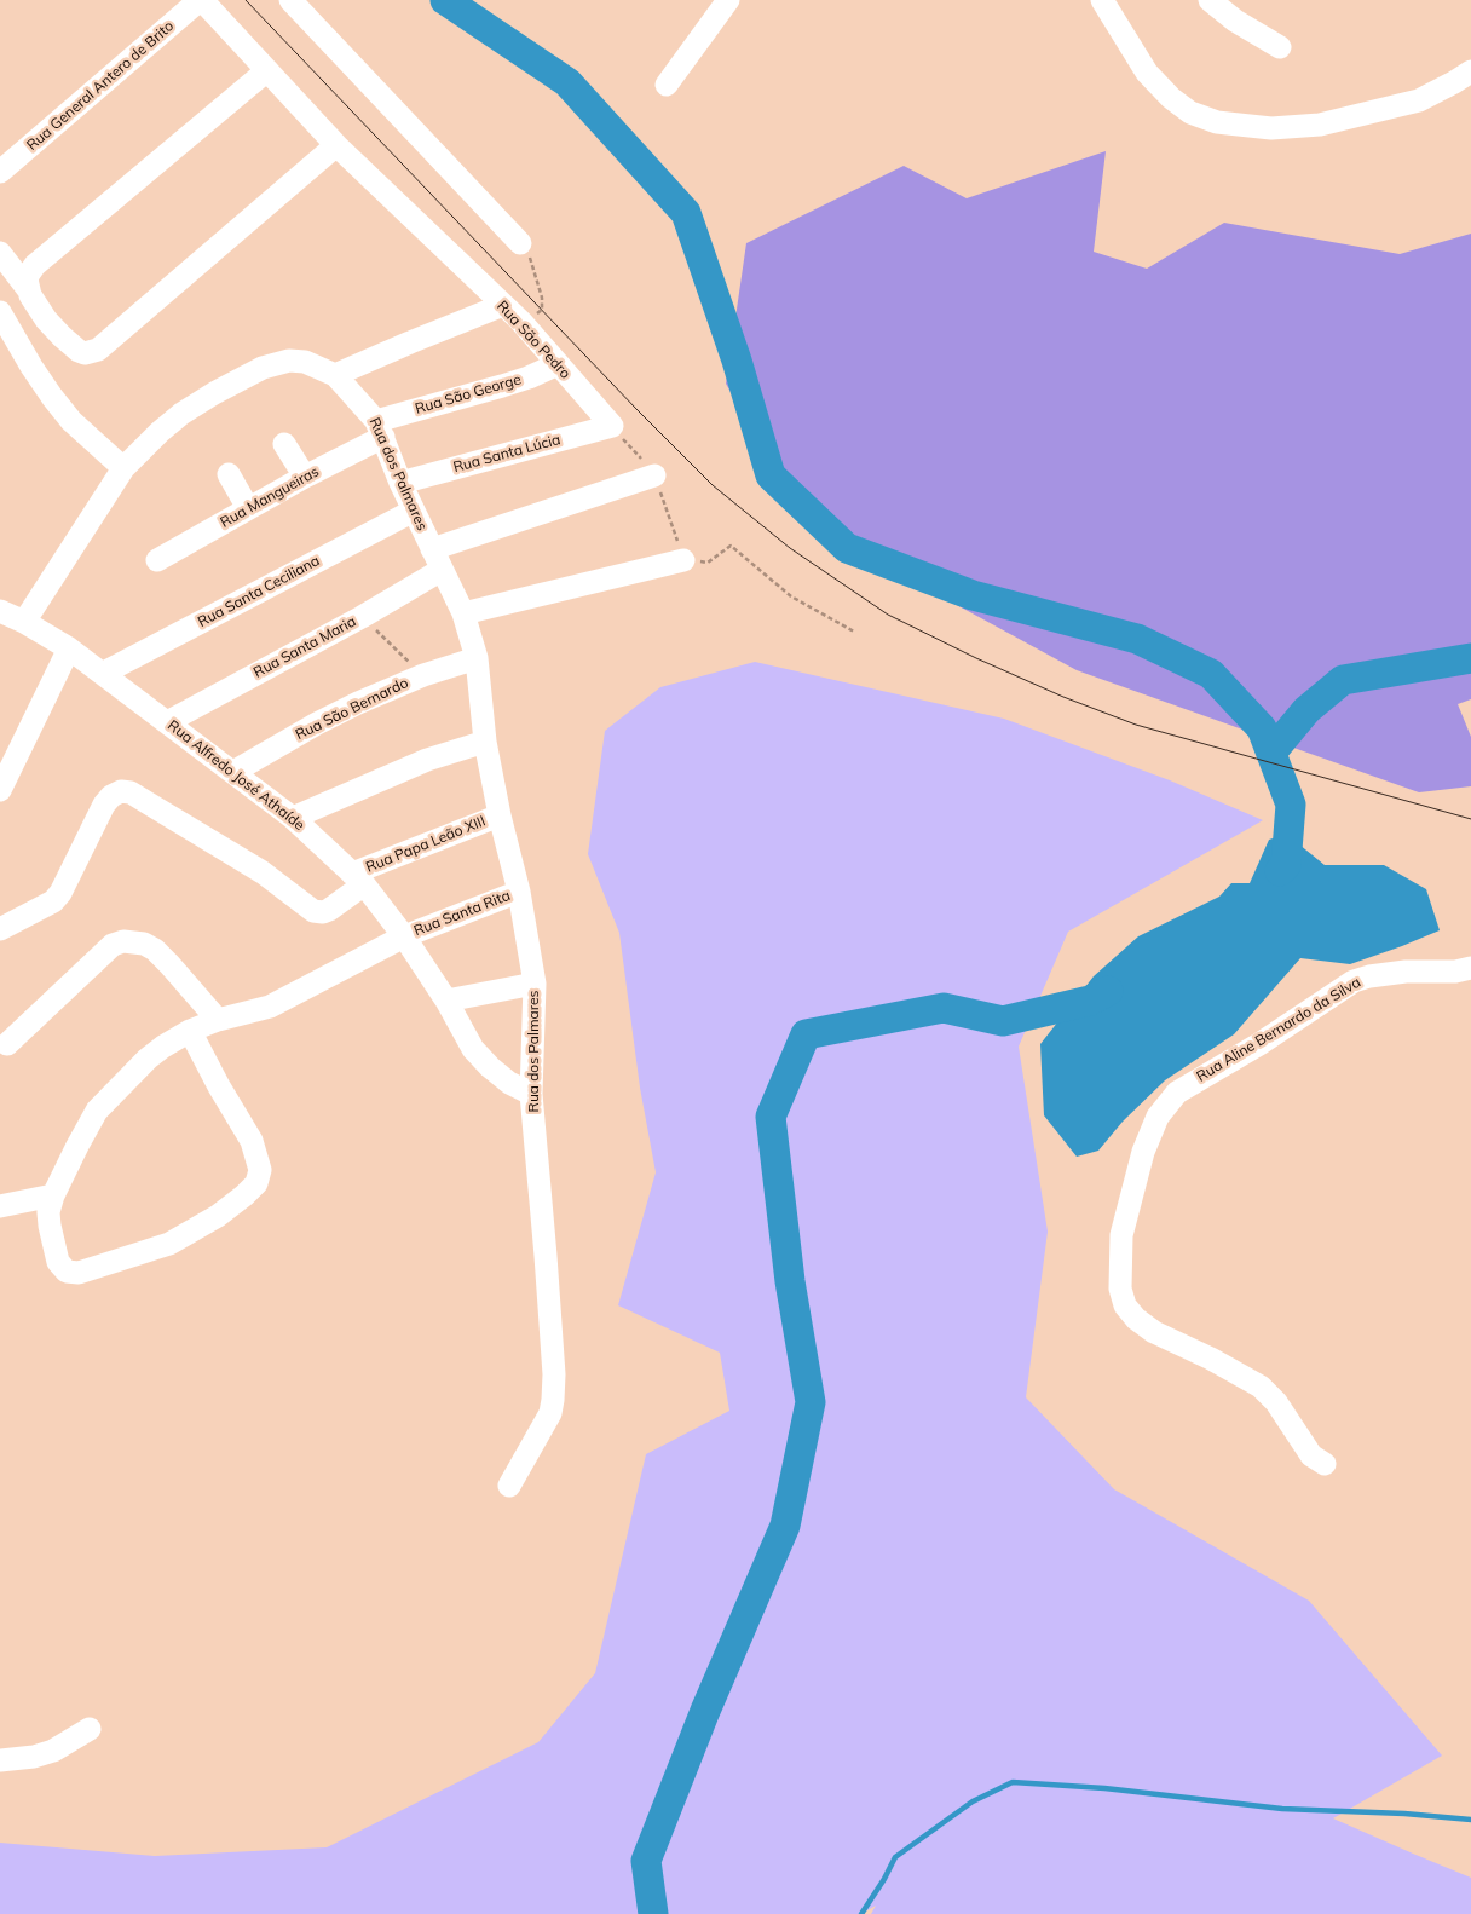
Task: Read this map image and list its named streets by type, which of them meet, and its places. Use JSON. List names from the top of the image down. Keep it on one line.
{"streets":{"street":["Rua General Antero de Brito","Rua São Pedro","Rua São George","Rua Santa Lúcia","Rua dos Palmares","Rua Mangueiras","Rua Santa Ceciliana","Rua Santa Maria","Rua São Bernardo","Rua Alfredo José Athaíde","Rua Papa Leão XIII","Rua Santa Rita","Rua Aline Bernardo da Silva"]},"crossings":[["Rua General Antero de Brito","Rua São Pedro"],["Rua São Pedro","Rua São George"],["Rua São Pedro","Rua Santa Lúcia"],["Rua São George","Rua dos Palmares"],["Rua São George","Rua Mangueiras"],["Rua Santa Lúcia","Rua dos Palmares"],["Rua dos Palmares","Rua Mangueiras"],["Rua dos Palmares","Rua Santa Ceciliana"],["Rua dos Palmares","Rua Santa Maria"],["Rua dos Palmares","Rua São Bernardo"],["Rua dos Palmares","Rua Alfredo José Athaíde"],["Rua dos Palmares","Rua Papa Leão XIII"],["Rua dos Palmares","Rua Santa Rita"],["Rua Santa Ceciliana","Rua Alfredo José Athaíde"],["Rua Santa Maria","Rua Alfredo José Athaíde"],["Rua São Bernardo","Rua Alfredo José Athaíde"],["Rua Alfredo José Athaíde","Rua Papa Leão XIII"],["Rua Alfredo José Athaíde","Rua Santa Rita"]]}
